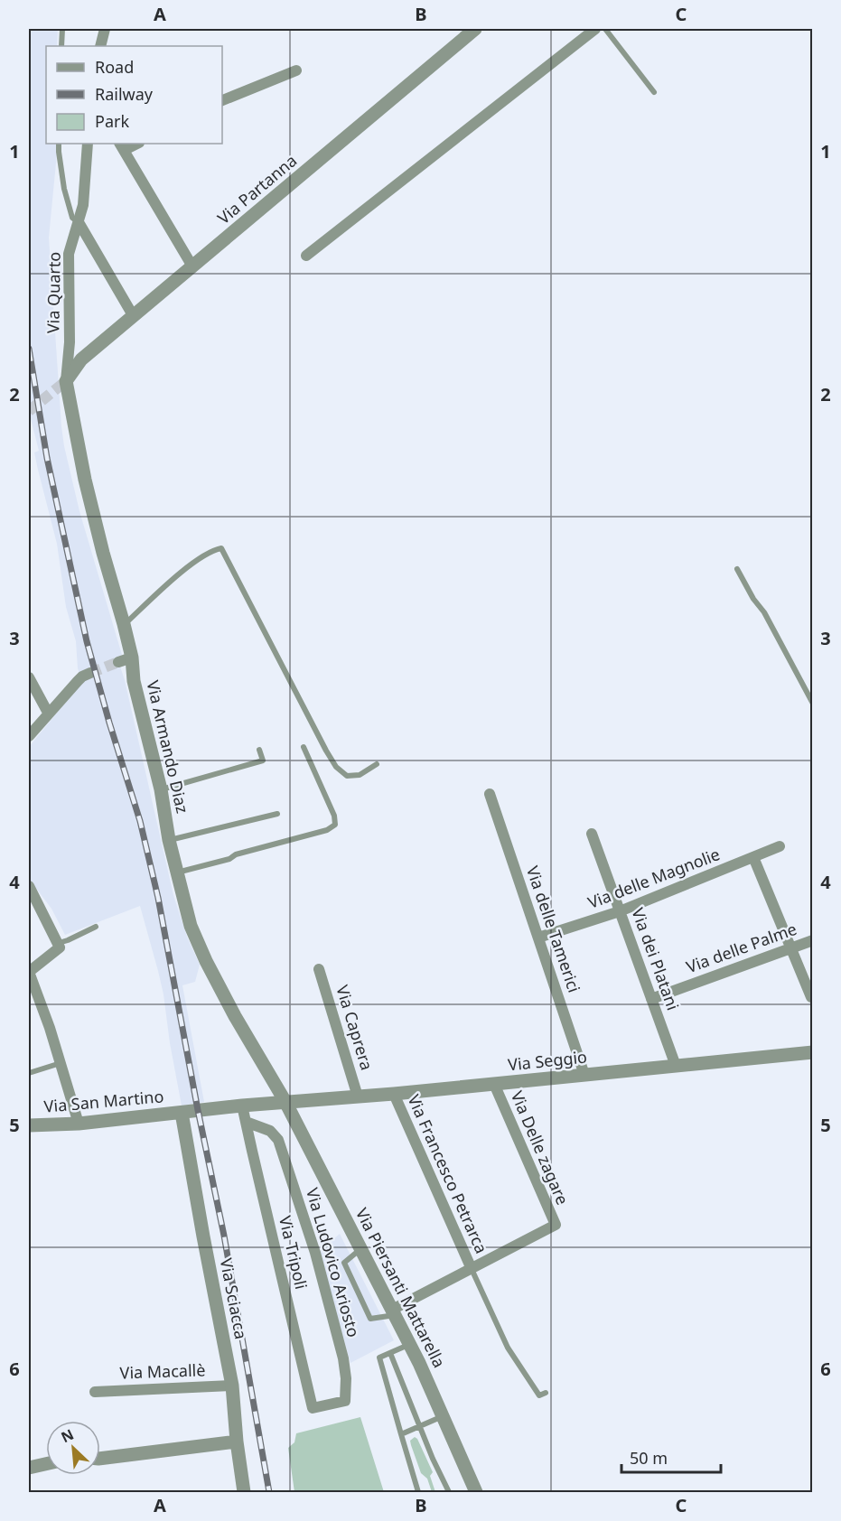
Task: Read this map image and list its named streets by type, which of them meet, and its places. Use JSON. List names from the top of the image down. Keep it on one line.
{"streets":{"street":["Via Partanna","Via Quarto","Via Armando Diaz","Via delle Magnolie","Via delle Tamerici","Via delle Palme","Via dei Platani","Via Caprera","Via Seggio","Via San Martino","Via Delle zagare","Via Francesco Petrarca","Via Tripoli","Via Ludovico Ariosto","Via Piersanti Mattarella","Via Sciacca","Via Macallè"]},"crossings":[["Via Partanna","Via Quarto"],["Via Partanna","Via Armando Diaz"],["Via Quarto","Via Armando Diaz"],["Via Armando Diaz","Via Seggio"],["Via Armando Diaz","Via Piersanti Mattarella"],["Via delle Magnolie","Via delle Tamerici"],["Via delle Magnolie","Via dei Platani"],["Via delle Tamerici","Via Seggio"],["Via delle Palme","Via dei Platani"],["Via dei Platani","Via Seggio"],["Via Caprera","Via Seggio"],["Via Seggio","Via San Martino"],["Via Seggio","Via Delle zagare"],["Via Seggio","Via Francesco Petrarca"],["Via Seggio","Via Tripoli"],["Via Seggio","Via Piersanti Mattarella"],["Via San Martino","Via Tripoli"],["Via San Martino","Via Sciacca"],["Via Delle zagare","Via Francesco Petrarca"],["Via Tripoli","Via Ludovico Ariosto"],["Via Sciacca","Via Macallè"]],"legend":["Road","Railway","Park"],"scale_bar":"50 m","north":"top left","grid":{"columns":["A","B","C"],"rows":["1","2","3","4","5","6"]}}
